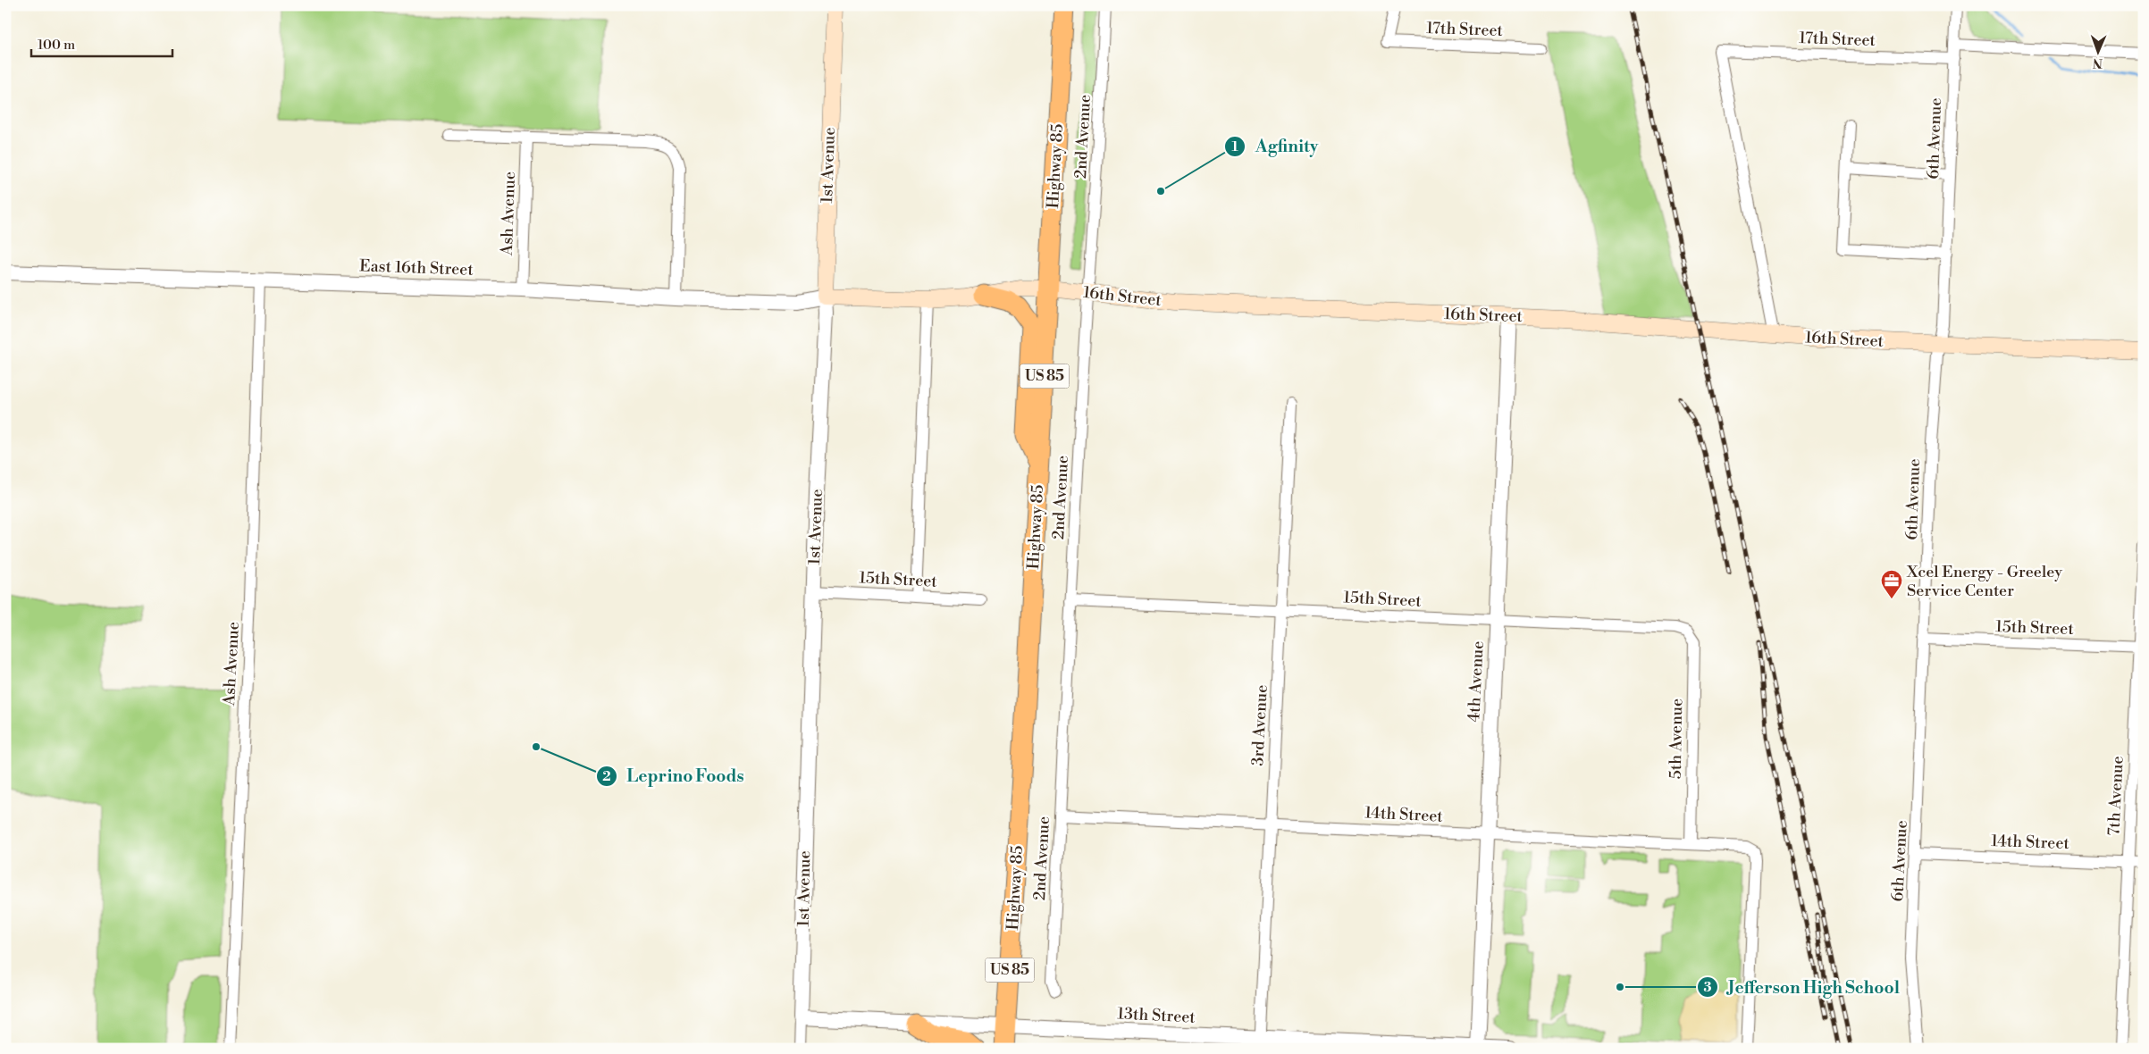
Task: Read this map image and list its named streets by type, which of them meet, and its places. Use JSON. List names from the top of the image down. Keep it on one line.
{"streets":{"highway":["Highway 85","US 85"],"main road":["1st Avenue","16th Street"],"street":["17th Street","2nd Avenue","6th Avenue","Ash Avenue","East 16th Street","15th Street","4th Avenue","3rd Avenue","5th Avenue","7th Avenue","14th Street","13th Street"]},"crossings":[["17th Street","6th Avenue"],["17th Street","16th Street"],["2nd Avenue","16th Street"],["2nd Avenue","15th Street"],["2nd Avenue","14th Street"],["6th Avenue","16th Street"],["6th Avenue","15th Street"],["6th Avenue","14th Street"],["1st Avenue","East 16th Street"],["1st Avenue","16th Street"],["1st Avenue","15th Street"],["1st Avenue","13th Street"],["Highway 85","16th Street"],["Highway 85","13th Street"],["Ash Avenue","East 16th Street"],["East 16th Street","16th Street"],["16th Street","4th Avenue"],["15th Street","4th Avenue"],["15th Street","3rd Avenue"],["15th Street","5th Avenue"],["15th Street","7th Avenue"],["4th Avenue","14th Street"],["4th Avenue","13th Street"],["3rd Avenue","14th Street"],["3rd Avenue","13th Street"],["5th Avenue","14th Street"],["7th Avenue","14th Street"]],"places":{"other":["Agfinity","Leprino Foods","Jefferson High School"],"office":["Xcel Energy - Greeley Service Center"]},"scale_bar":"100 m","north":"bottom"}
